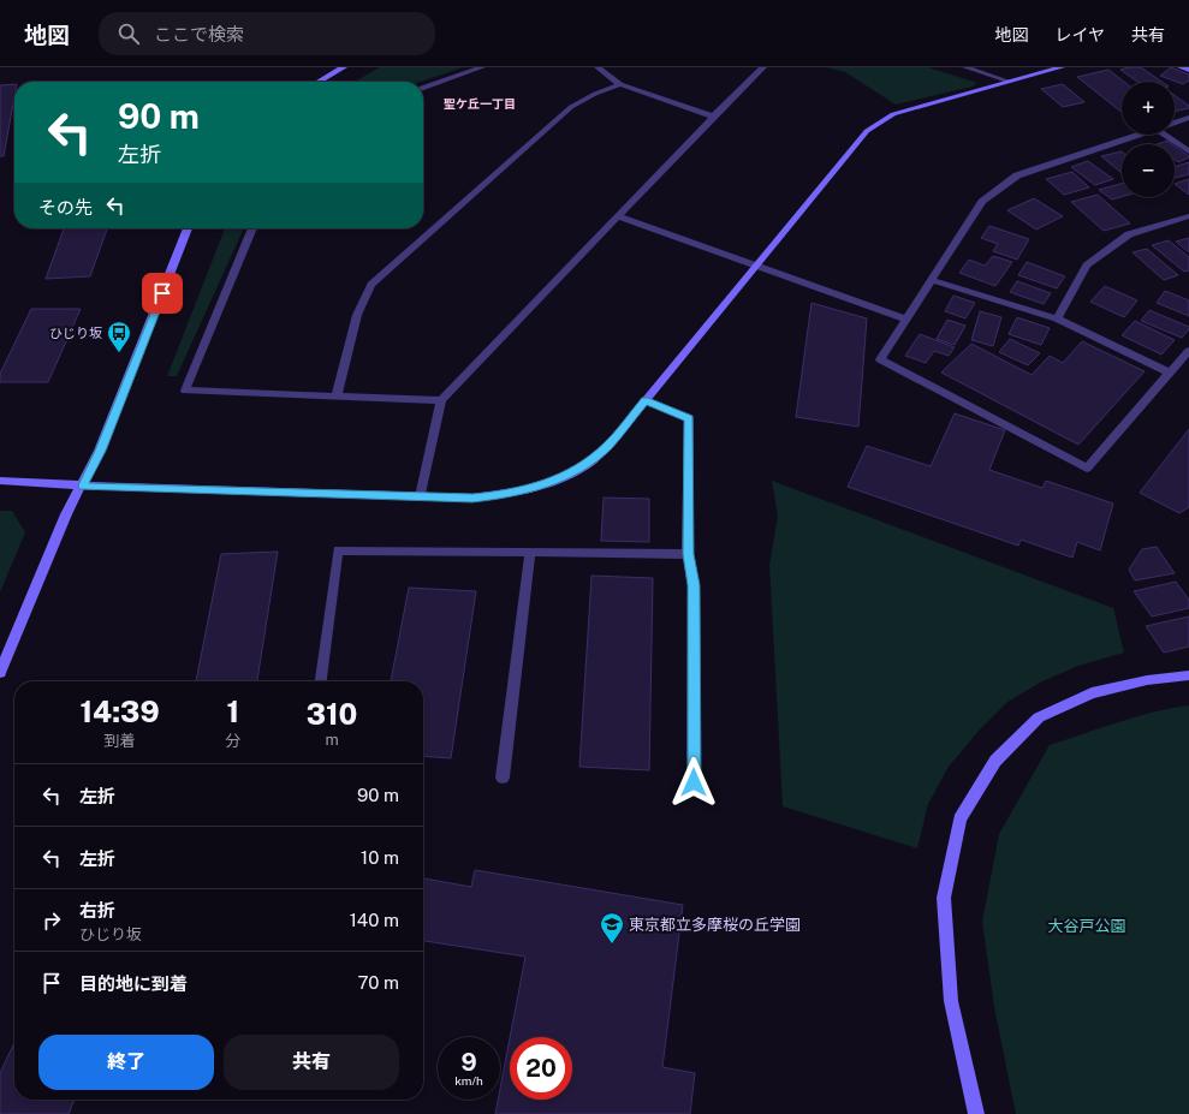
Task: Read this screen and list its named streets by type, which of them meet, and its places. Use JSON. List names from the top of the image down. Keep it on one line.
{"districts":["聖ケ丘一丁目"],"parks":["大谷戸公園"],"places":{"bus stop":["ひじり坂"],"school or university":["東京都立多摩桜の丘学園"]},"page":{"header":"地図","search":"ここで検索","nav":["地図","レイヤ","共有"],"map_buttons":["+","−"],"turn":["90 m","左折"],"then":"その先","eta":["14:39","到着","1","分","310","m"],"list":[{"name":"左折","value":"90 m"},{"name":"左折","value":"10 m"},{"name":"右折","note":"ひじり坂","value":"140 m"},{"name":"目的地に到着","value":"70 m"}],"buttons":["終了","共有"],"speed":"9 km/h","limit":"20"}}
